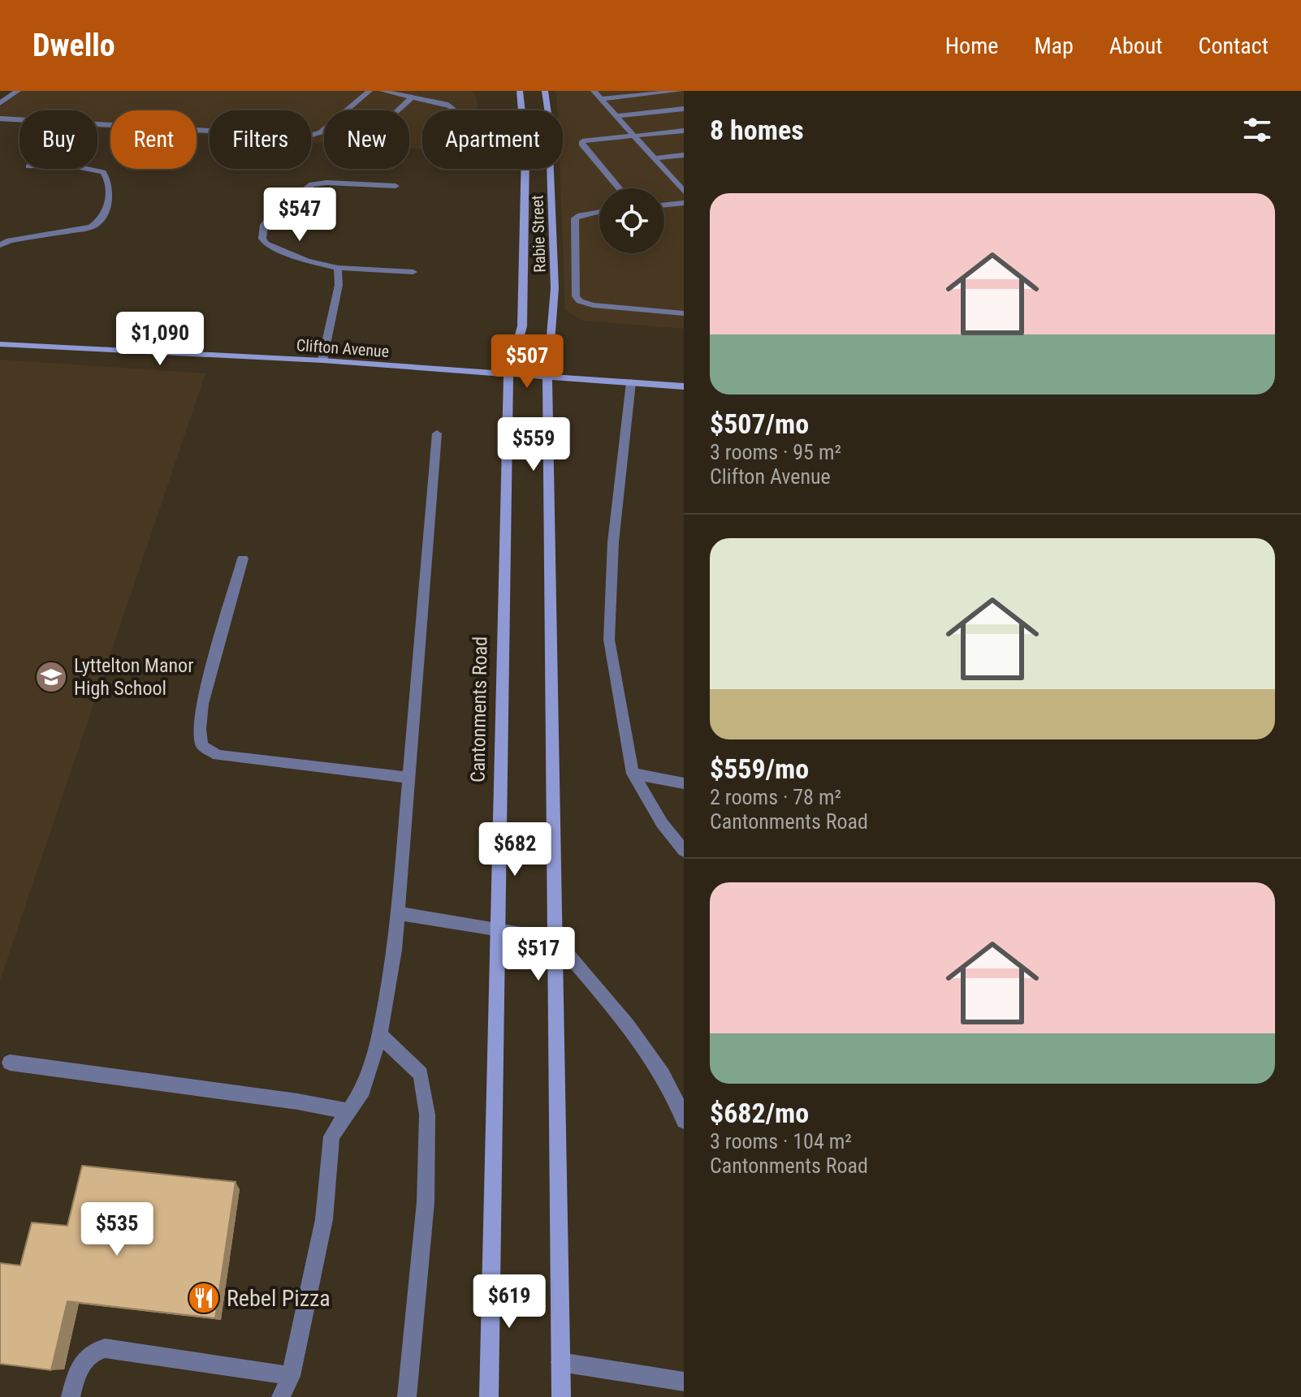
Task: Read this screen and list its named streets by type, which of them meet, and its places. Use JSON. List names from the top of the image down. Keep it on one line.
{"streets":{"main road":["Rabie Street","Clifton Avenue","Cantonments Road"]},"crossings":[["Rabie Street","Clifton Avenue"],["Rabie Street","Cantonments Road"],["Clifton Avenue","Cantonments Road"]],"places":{"school or university":["Lyttelton Manor High School"],"restaurant":["Rebel Pizza"]},"page":{"header":"Dwello","nav":["Home","Map","About","Contact"],"heading":"8 homes","chip":["Buy","Rent","Filters","New","Apartment"],"list":[{"name":"$507/mo","note":"3 rooms · 95 m² · Clifton Avenue"},{"name":"$559/mo","note":"2 rooms · 78 m² · Cantonments Road"},{"name":"$682/mo","note":"3 rooms · 104 m² · Cantonments Road"}],"price":["$547","$1,090","$507","$559","$682","$517","$535","$619"]}}
